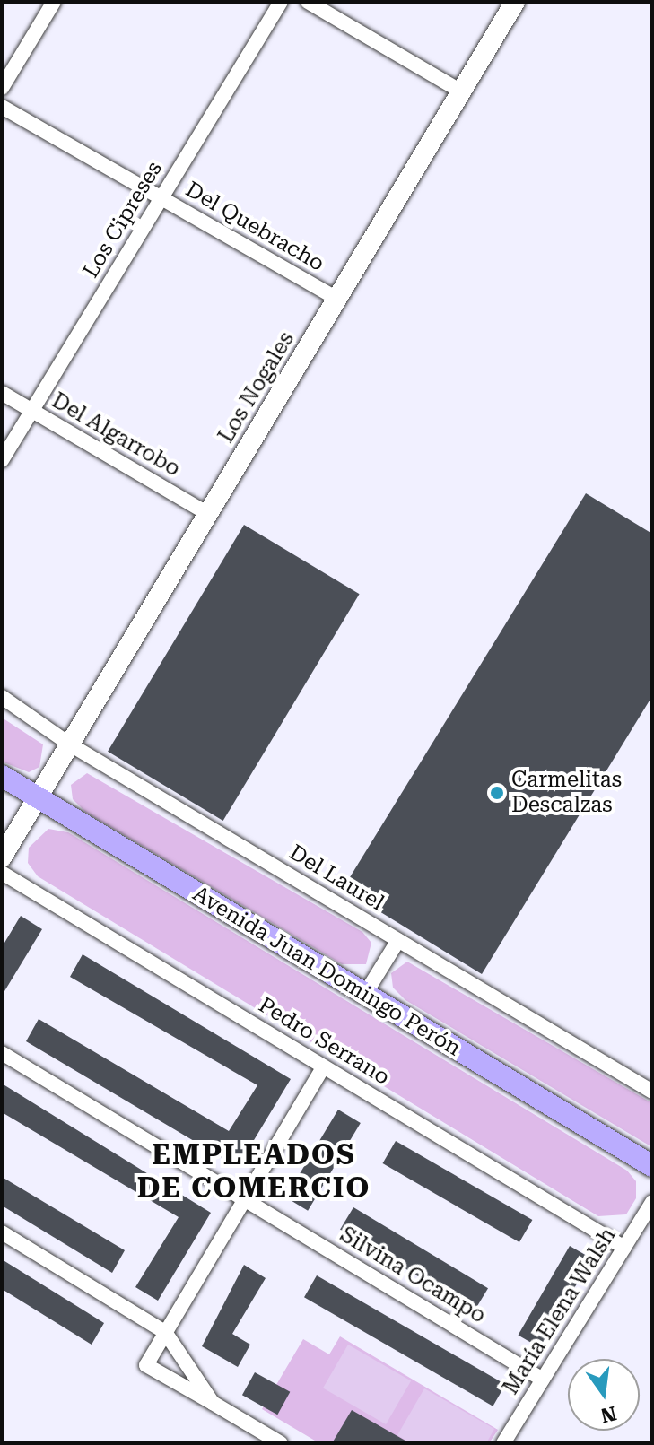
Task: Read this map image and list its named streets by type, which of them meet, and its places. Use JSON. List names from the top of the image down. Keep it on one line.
{"streets":{"main road":["Avenida Juan Domingo Perón"],"street":["Los Cipreses","Del Quebracho","Los Nogales","Del Algarrobo","Del Laurel","Pedro Serrano","Silvina Ocampo","María Elena Walsh"]},"crossings":[["Los Cipreses","Del Quebracho"],["Los Cipreses","Del Algarrobo"],["Del Quebracho","Los Nogales"],["Los Nogales","Del Algarrobo"],["Los Nogales","Del Laurel"],["Los Nogales","Avenida Juan Domingo Perón"],["Pedro Serrano","María Elena Walsh"],["Silvina Ocampo","María Elena Walsh"]],"districts":["EMPLEADOS DE COMERCIO"],"places":["Carmelitas Descalzas"],"north":"bottom"}
